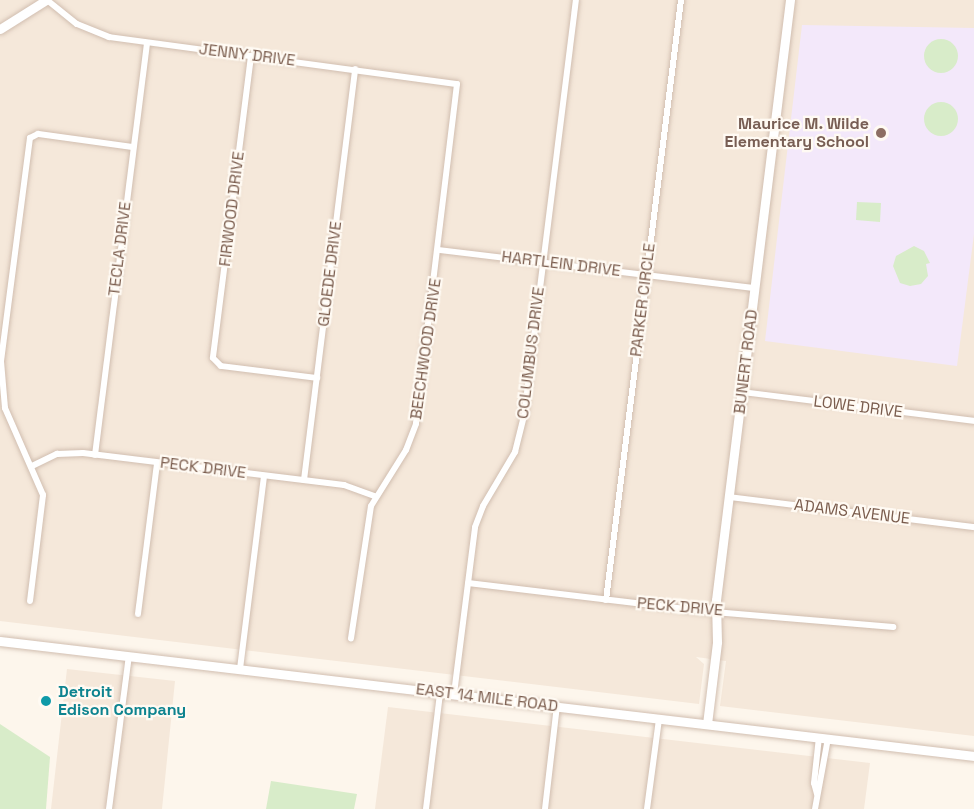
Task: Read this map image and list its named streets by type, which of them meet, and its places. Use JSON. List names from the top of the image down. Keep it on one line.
{"streets":{"main road":["BUNERT ROAD","EAST 14 MILE ROAD"],"street":["JENNY DRIVE","FIRWOOD DRIVE","TECLA DRIVE","HARTLEIN DRIVE","GLOEDE DRIVE","PARKER CIRCLE","BEECHWOOD DRIVE","COLUMBUS DRIVE","LOWE DRIVE","PECK DRIVE","ADAMS AVENUE"]},"crossings":[["JENNY DRIVE","FIRWOOD DRIVE"],["JENNY DRIVE","TECLA DRIVE"],["JENNY DRIVE","GLOEDE DRIVE"],["JENNY DRIVE","BEECHWOOD DRIVE"],["FIRWOOD DRIVE","GLOEDE DRIVE"],["TECLA DRIVE","PECK DRIVE"],["HARTLEIN DRIVE","PARKER CIRCLE"],["HARTLEIN DRIVE","BEECHWOOD DRIVE"],["HARTLEIN DRIVE","COLUMBUS DRIVE"],["HARTLEIN DRIVE","BUNERT ROAD"],["GLOEDE DRIVE","PECK DRIVE"],["PARKER CIRCLE","PECK DRIVE"],["BEECHWOOD DRIVE","PECK DRIVE"],["COLUMBUS DRIVE","PECK DRIVE"],["COLUMBUS DRIVE","EAST 14 MILE ROAD"],["BUNERT ROAD","LOWE DRIVE"],["BUNERT ROAD","PECK DRIVE"],["BUNERT ROAD","ADAMS AVENUE"],["BUNERT ROAD","EAST 14 MILE ROAD"]],"places":["Maurice M. Wilde Elementary School","Detroit Edison Company"]}
